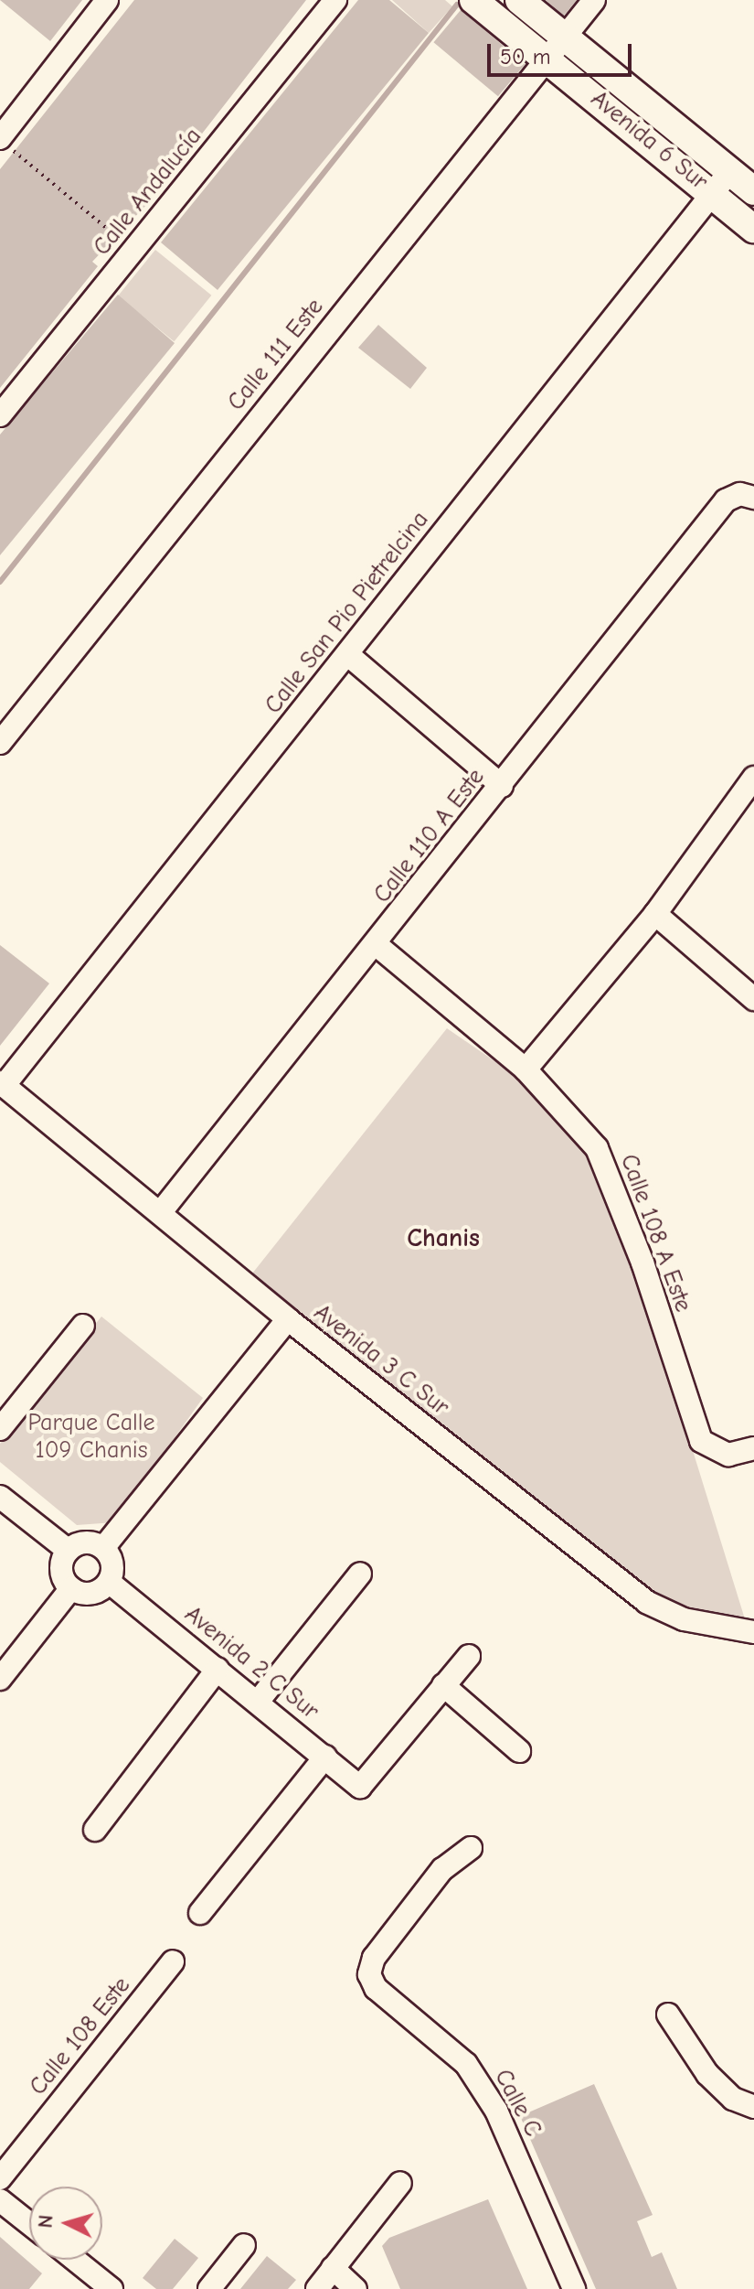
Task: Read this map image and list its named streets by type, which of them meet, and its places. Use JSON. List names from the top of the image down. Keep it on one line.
{"streets":{"main road":["Avenida 6 Sur"],"street":["Calle Andalucía","Calle 111 Este","Calle San Pio Pietrelcina","Calle 110 A Este","Calle 108 A Este","Avenida 3 C Sur","Avenida 2 C Sur","Calle 108 Este","Calle C"]},"crossings":[["Avenida 6 Sur","Calle 111 Este"],["Avenida 6 Sur","Calle San Pio Pietrelcina"],["Calle San Pio Pietrelcina","Avenida 3 C Sur"],["Calle 110 A Este","Calle 108 A Este"],["Calle 110 A Este","Avenida 3 C Sur"]],"districts":["Chanis"],"parks":["Parque Calle 109 Chanis"],"scale_bar":"50 m","north":"left"}
